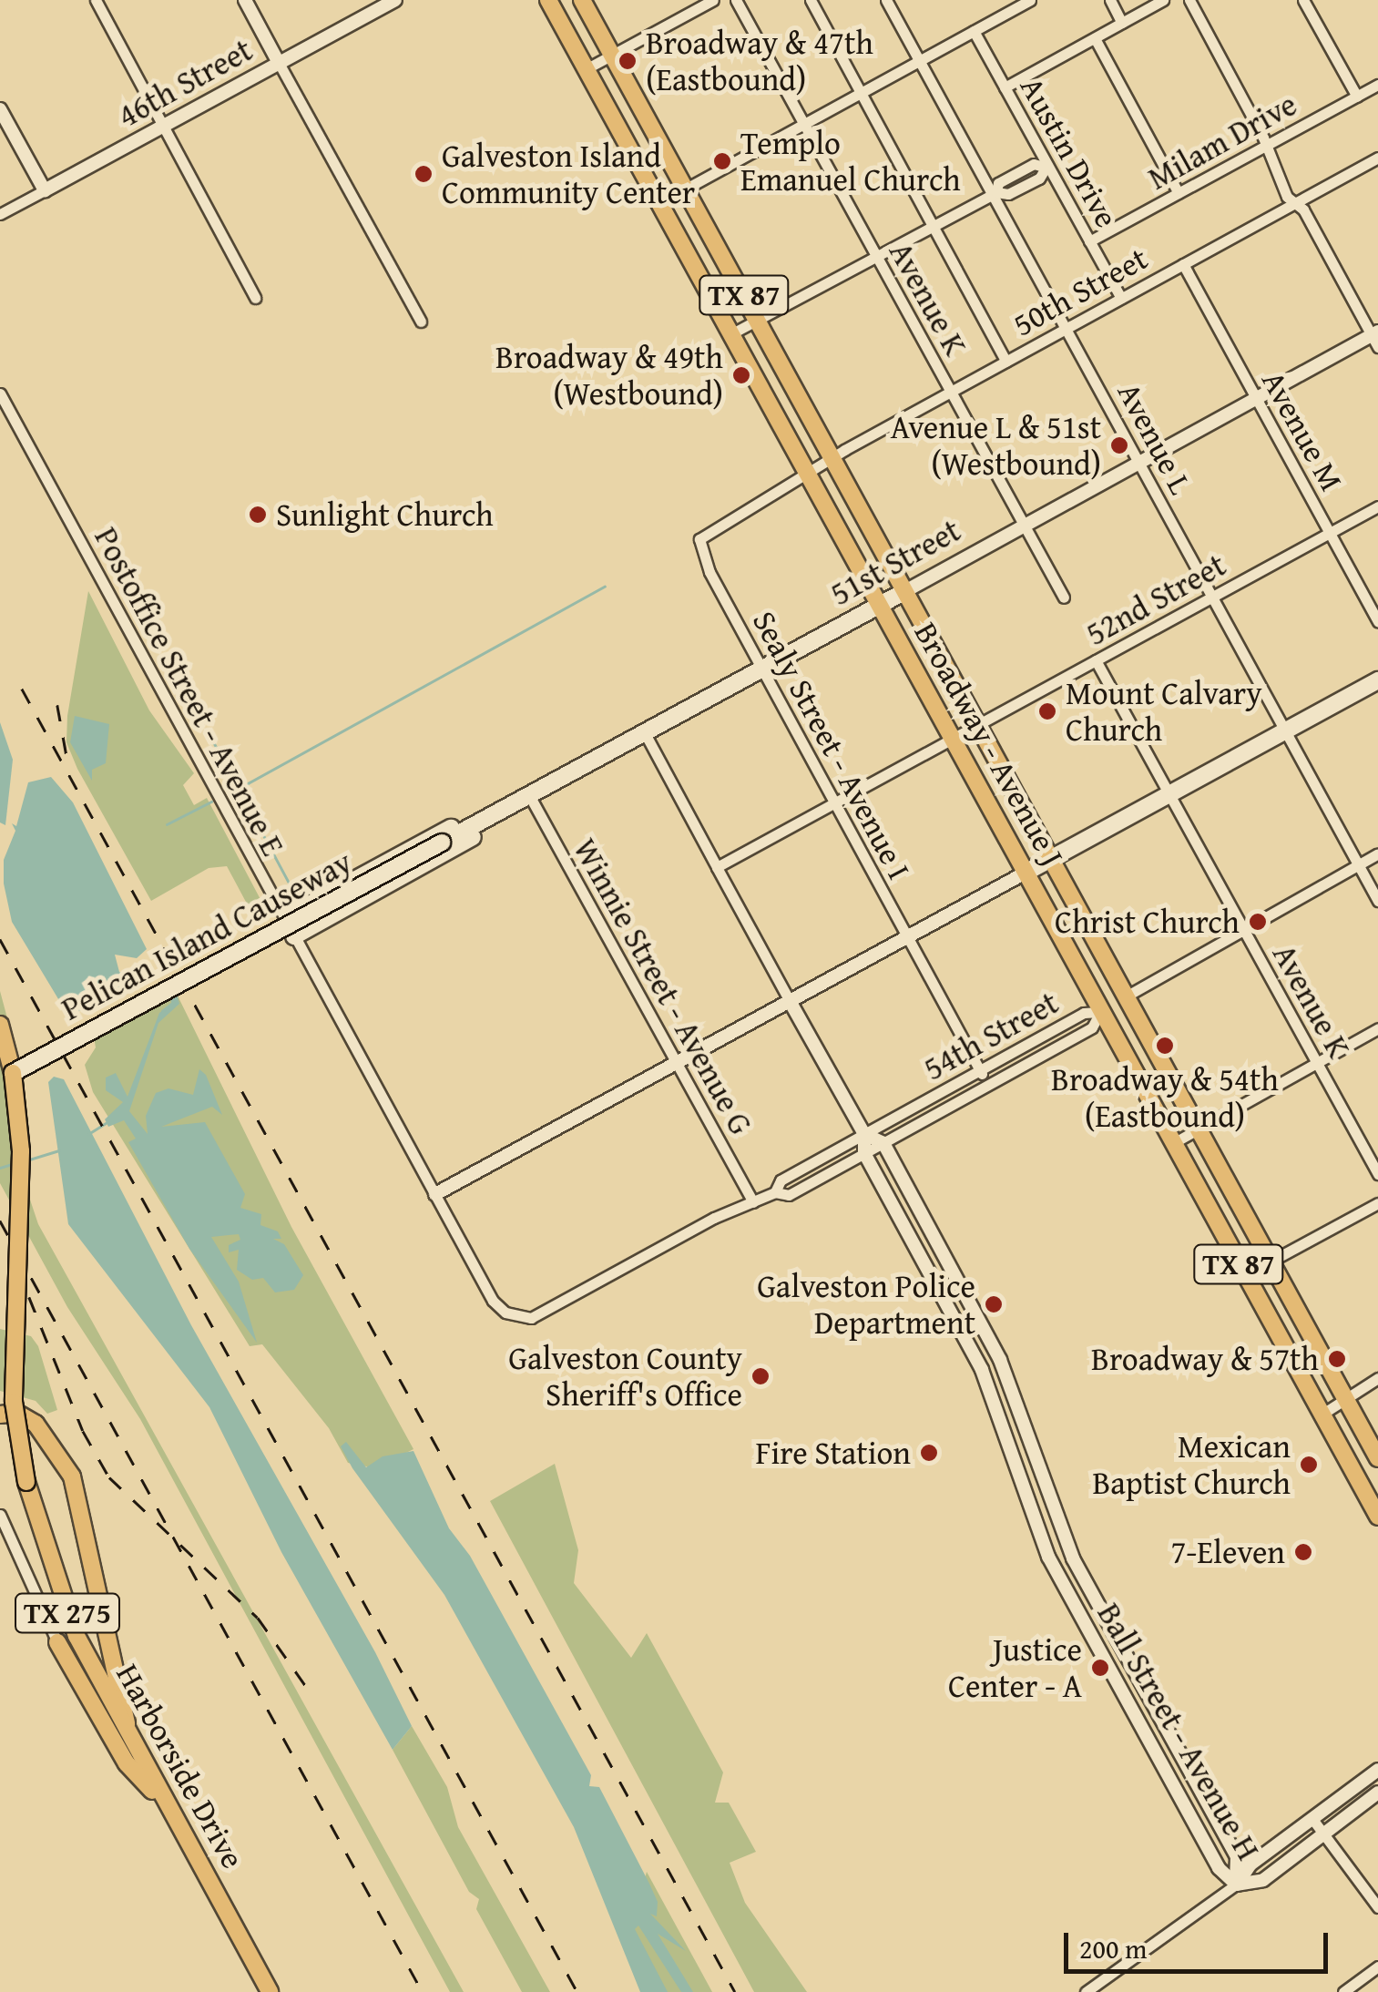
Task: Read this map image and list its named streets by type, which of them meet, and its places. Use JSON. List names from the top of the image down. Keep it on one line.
{"streets":{"main road":["TX 87","51st Street","Broadway - Avenue J","Pelican Island Causeway","TX 275","Harborside Drive"],"street":["46th Street","Milam Drive","Austin Drive","50th Street","Avenue K","Avenue M","Avenue L","52nd Street","Postoffice Street - Avenue E","Sealy Street - Avenue I","Winnie Street - Avenue G","54th Street","Ball Street - Avenue H"]},"crossings":[["Milam Drive","Austin Drive"],["Austin Drive","50th Street"],["50th Street","Avenue K"],["50th Street","Avenue M"],["50th Street","Avenue L"],["50th Street","Broadway - Avenue J"],["50th Street","Sealy Street - Avenue I"],["Avenue K","51st Street"],["Avenue K","52nd Street"],["Avenue M","51st Street"],["Avenue M","52nd Street"],["Avenue L","51st Street"],["Avenue L","52nd Street"],["51st Street","Broadway - Avenue J"],["51st Street","Sealy Street - Avenue I"],["51st Street","Pelican Island Causeway"],["51st Street","Winnie Street - Avenue G"],["52nd Street","Broadway - Avenue J"],["52nd Street","Sealy Street - Avenue I"],["Postoffice Street - Avenue E","54th Street"],["Broadway - Avenue J","Sealy Street - Avenue I"],["Broadway - Avenue J","54th Street"],["Sealy Street - Avenue I","54th Street"],["Pelican Island Causeway","Harborside Drive"],["Winnie Street - Avenue G","54th Street"],["54th Street","Ball Street - Avenue H"]],"places":["Broadway & 47th (Eastbound)","Templo Emanuel Church","Galveston Island Community Center","Broadway & 49th (Westbound)","Avenue L & 51st (Westbound)","Sunlight Church","Mount Calvary Church","Christ Church","Broadway & 54th (Eastbound)","Galveston Police Department","Broadway & 57th","Galveston County Sheriff's Office","Fire Station","Mexican Baptist Church","7-Eleven","Justice Center - A"],"scale_bar":"200 m"}
